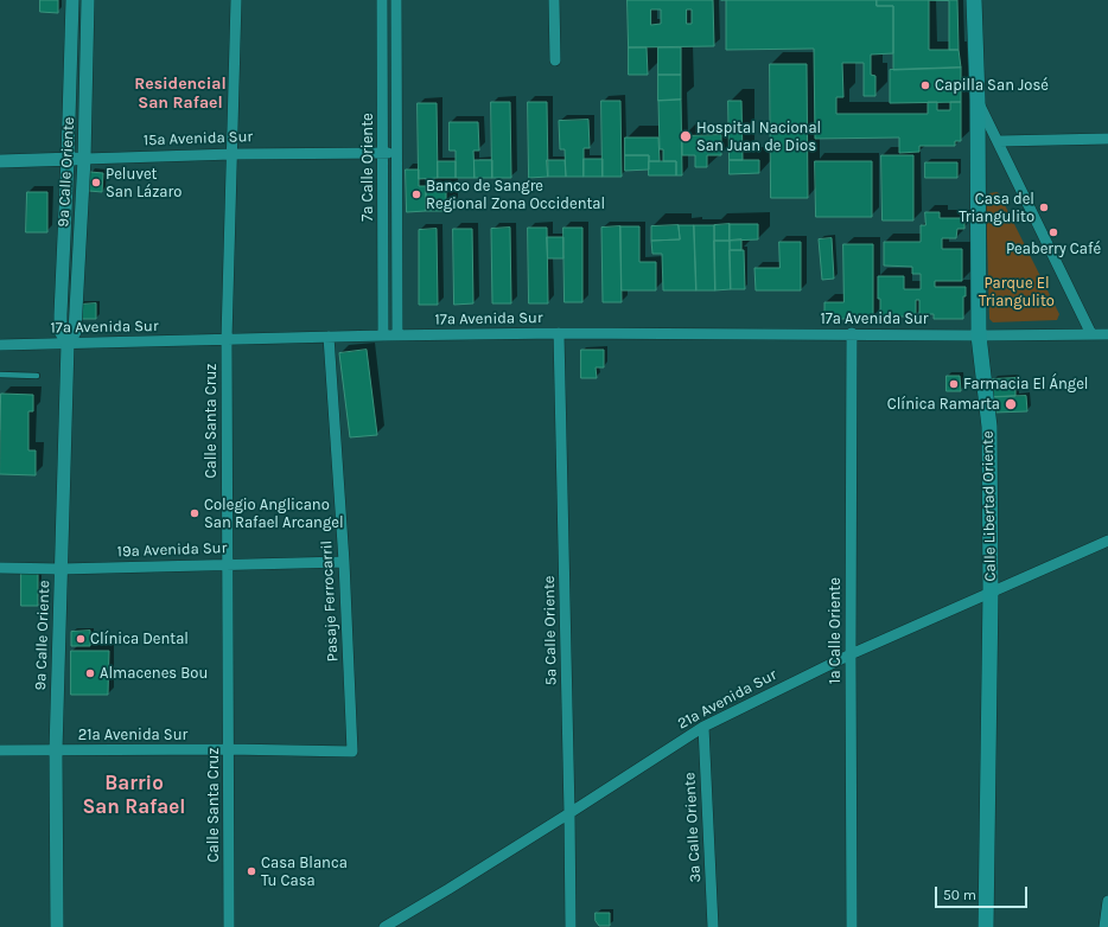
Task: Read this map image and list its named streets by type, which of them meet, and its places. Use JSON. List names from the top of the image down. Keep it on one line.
{"streets":{"main road":["Calle Libertad Oriente"],"street":["15a Avenida Sur","7a Calle Oriente","9a Calle Oriente","17a Avenida Sur","Calle Santa Cruz","19a Avenida Sur","Pasaje Ferrocarril","5a Calle Oriente","1a Calle Oriente","21a Avenida Sur","3a Calle Oriente"]},"crossings":[["15a Avenida Sur","7a Calle Oriente"],["15a Avenida Sur","9a Calle Oriente"],["15a Avenida Sur","Calle Santa Cruz"],["7a Calle Oriente","17a Avenida Sur"],["9a Calle Oriente","17a Avenida Sur"],["9a Calle Oriente","19a Avenida Sur"],["9a Calle Oriente","21a Avenida Sur"],["17a Avenida Sur","Calle Santa Cruz"],["17a Avenida Sur","Calle Libertad Oriente"],["17a Avenida Sur","Pasaje Ferrocarril"],["17a Avenida Sur","5a Calle Oriente"],["17a Avenida Sur","1a Calle Oriente"],["Calle Santa Cruz","19a Avenida Sur"],["Calle Santa Cruz","21a Avenida Sur"],["Calle Libertad Oriente","21a Avenida Sur"],["19a Avenida Sur","Pasaje Ferrocarril"],["Pasaje Ferrocarril","21a Avenida Sur"],["5a Calle Oriente","21a Avenida Sur"],["1a Calle Oriente","21a Avenida Sur"],["21a Avenida Sur","3a Calle Oriente"]],"districts":["Residencial San Rafael","Barrio San Rafael"],"parks":["Parque El Triangulito"],"places":["Capilla San José","Hospital Nacional San Juan de Dios","Peluvet San Lázaro","Banco de Sangre Regional Zona Occidental","Casa del Triangulito","Peaberry Café","Farmacia El Ángel","Clínica Ramarta","Colegio Anglicano San Rafael Arcangel","Clínica Dental","Almacenes Bou","Casa Blanca Tu Casa"],"scale_bar":"50 m"}
